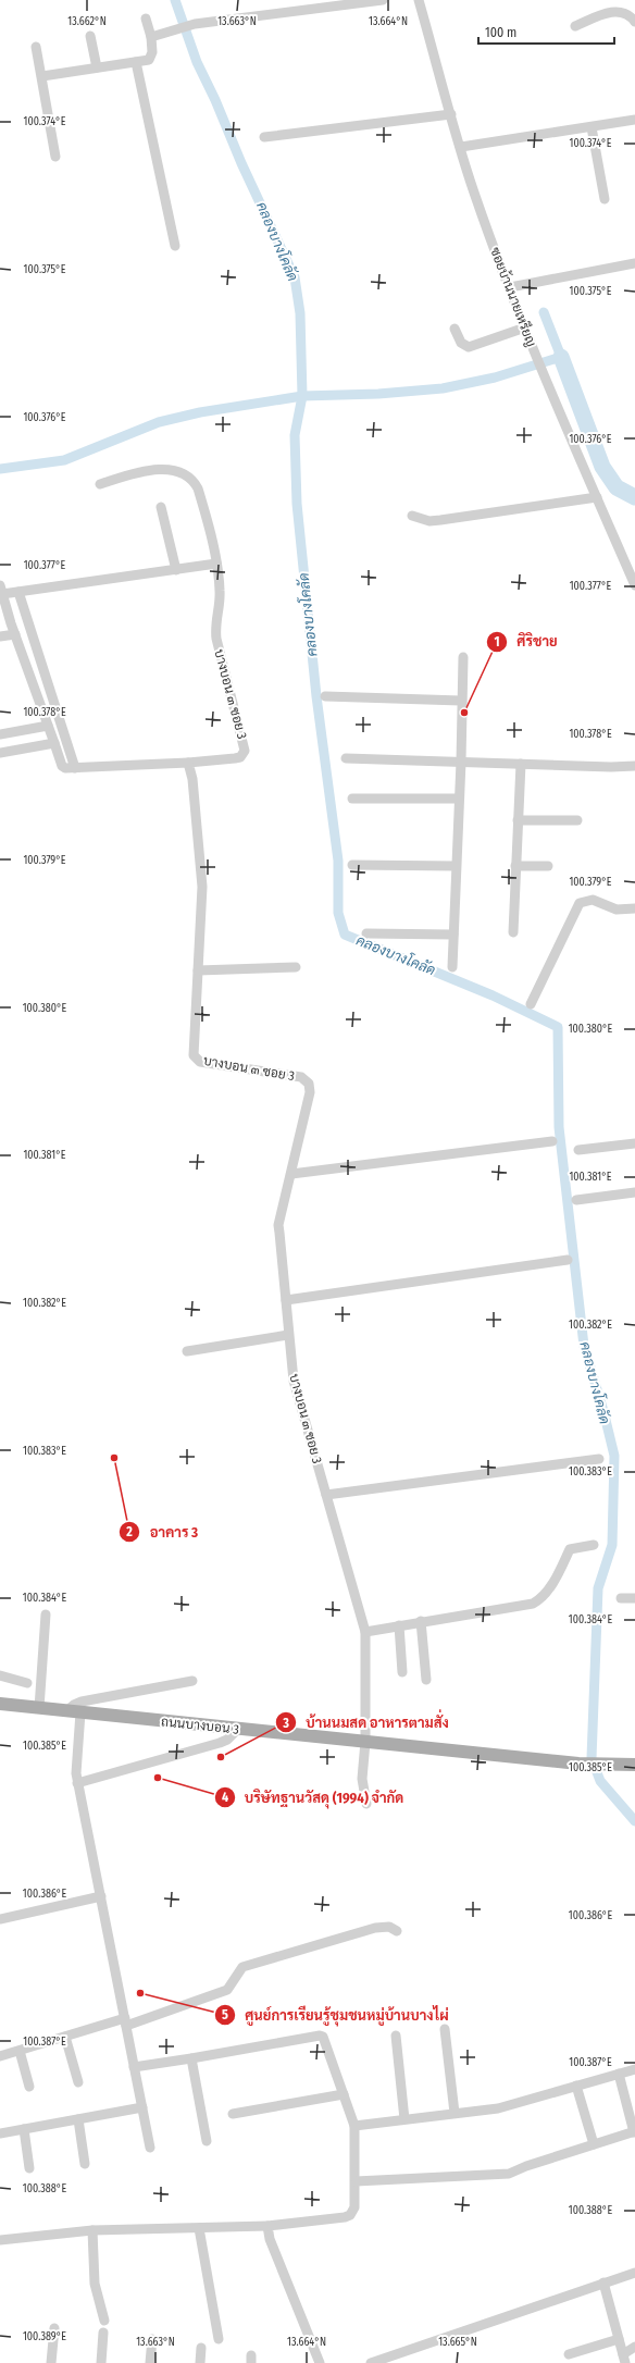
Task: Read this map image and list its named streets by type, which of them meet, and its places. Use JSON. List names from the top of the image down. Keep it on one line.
{"streets":{"main road":["ถนนบางบอน 3"],"street":["ซอยบ้านนายเหรียญ","บางบอน ๓ ซอย 3"]},"crossings":[["บางบอน ๓ ซอย 3","ถนนบางบอน 3"]],"water":["คลองบางโคลัด"],"places":["ศิริชาย","อาคาร 3","บ้านนมสด อาหารตามสั่ง","บริษัทฐานวัสดุ (1994) จำกัด","ศูนย์การเรียนรู้ชุมชนหมู่บ้านบางไผ่"],"scale_bar":"100 m","coordinates":["13.662°N","13.663°N","13.664°N","100.374°E","100.375°E","100.376°E","100.377°E","100.378°E","100.379°E","100.380°E","100.381°E","100.382°E","100.383°E","100.384°E","100.385°E","100.386°E","100.387°E","100.388°E","100.389°E","13.665°N"]}
